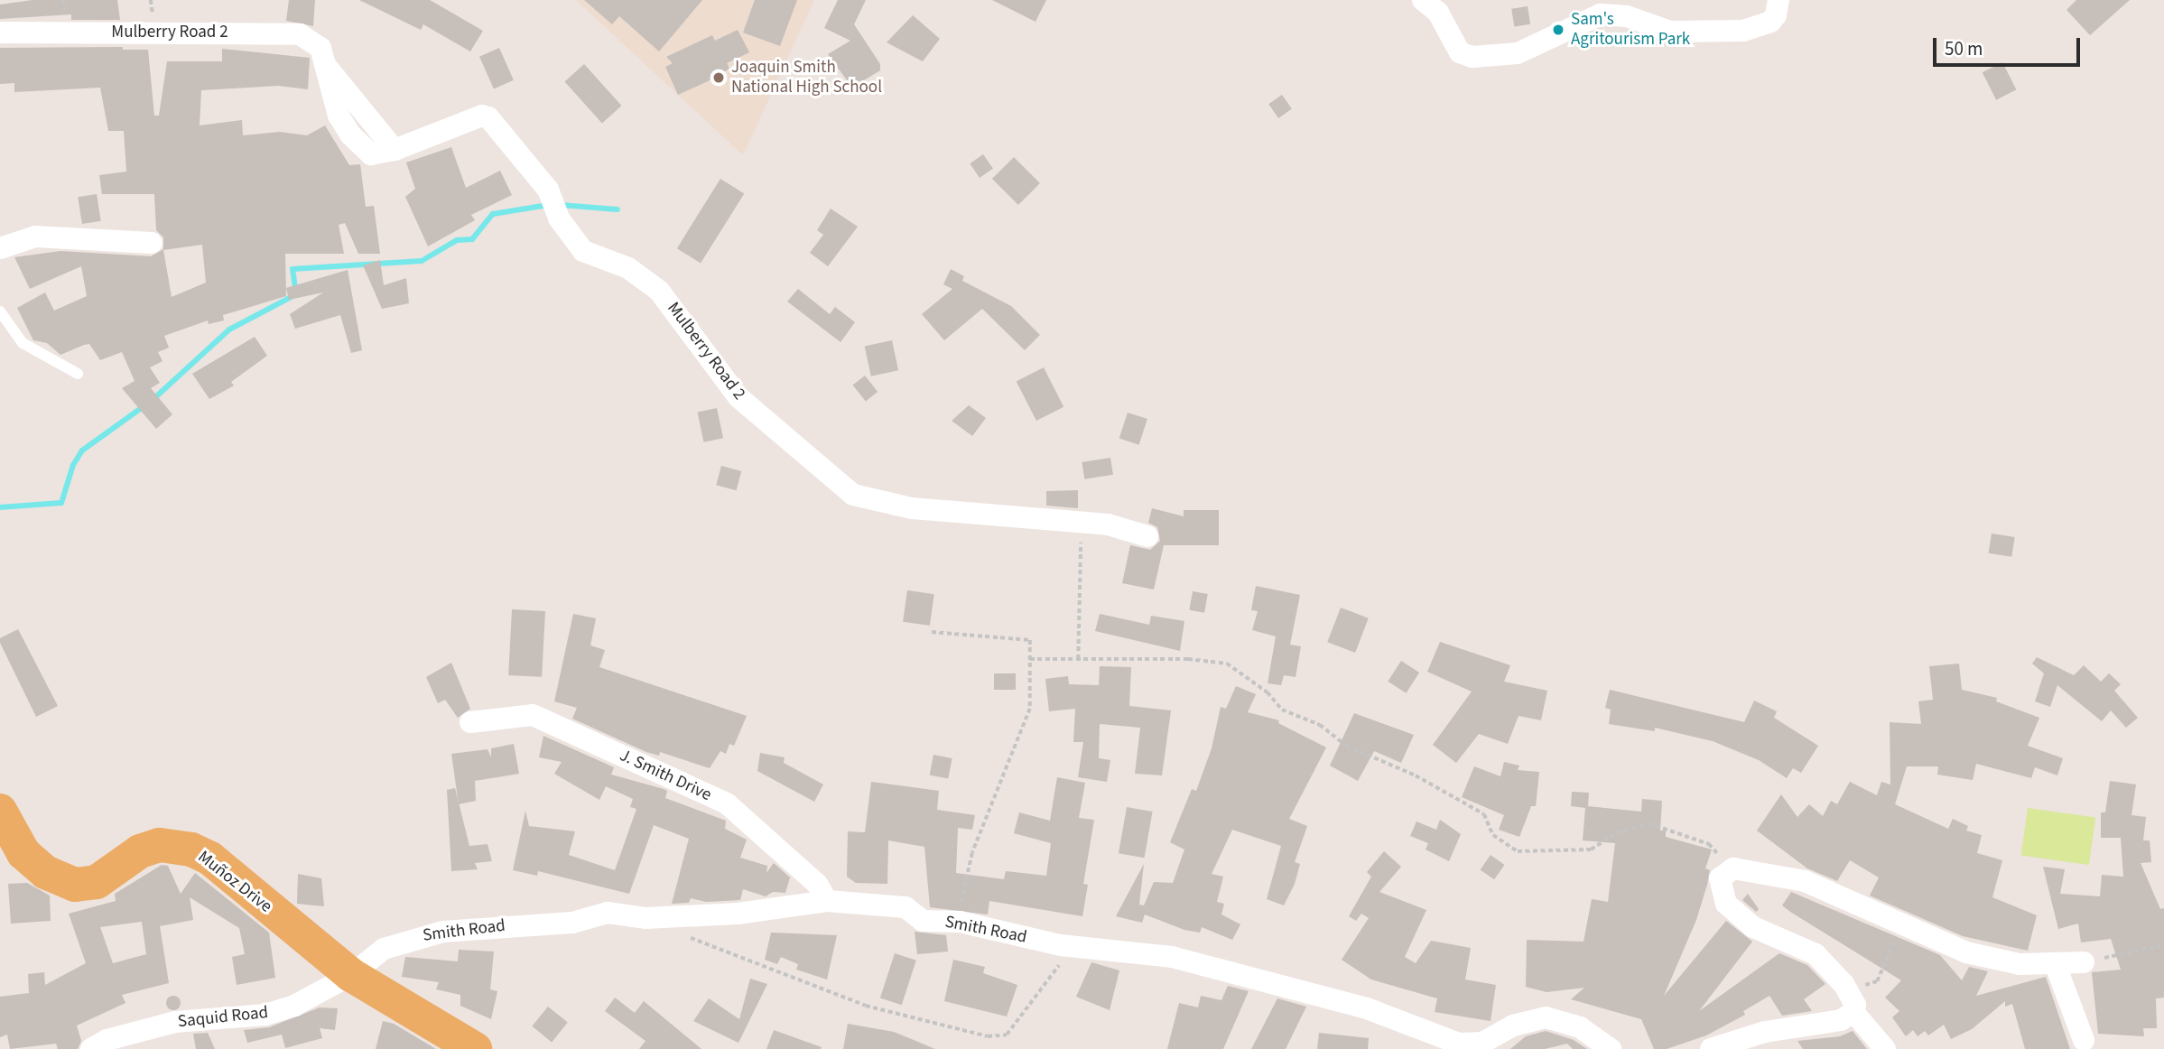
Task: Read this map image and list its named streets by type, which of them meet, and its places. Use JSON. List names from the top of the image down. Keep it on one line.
{"streets":{"main road":["Muñoz Drive"],"street":["Mulberry Road 2","J. Smith Drive","Smith Road","Saquid Road"]},"crossings":[["J. Smith Drive","Smith Road"],["Muñoz Drive","Smith Road"],["Muñoz Drive","Saquid Road"],["Smith Road","Saquid Road"]],"places":["Sam's Agritourism Park","Joaquin Smith National High School"],"scale_bar":"50 m"}
